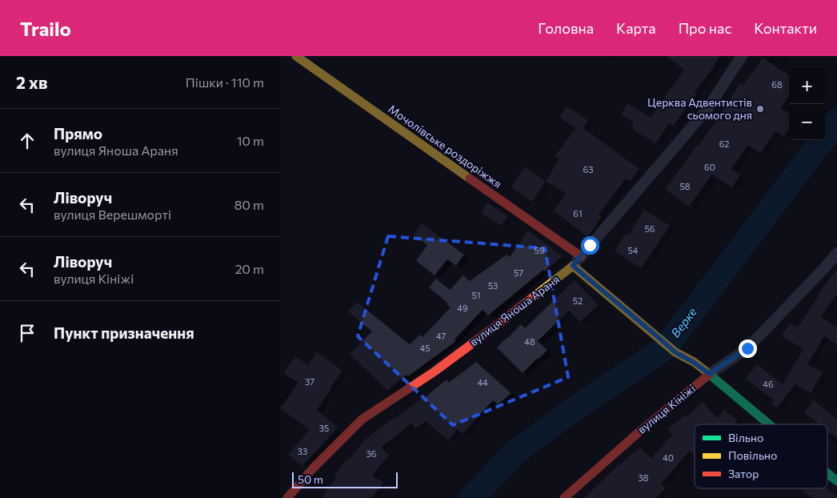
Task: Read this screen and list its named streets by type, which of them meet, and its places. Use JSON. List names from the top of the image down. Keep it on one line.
{"streets":{"street":["Мочолівське роздоріжжя","вулиця Яноша Араня","вулиця Кініжі"]},"crossings":[["Мочолівське роздоріжжя","вулиця Яноша Араня"]],"water":["Верке"],"places":["Церква Адвентистів сьомого дня"],"house_numbers":["68","62","60","63","58","61","56","59","54","57","53","51","52","49","47","48","45","37","44","46","35","33","36","40","38"],"legend":["Вільно","Повільно","Затор"],"scale_bar":"50 m","page":{"header":"Trailo","nav":["Головна","Карта","Про нас","Контакти"],"heading":["2 хв","Пішки · 110 m"],"map_buttons":["+","−"],"list":[["Прямо","вулиця Яноша Араня","10 m"],["Ліворуч","вулиця Верешморті","80 m"],["Ліворуч","вулиця Кініжі","20 m"],"Пункт призначення"],"scale":"50 m"}}
